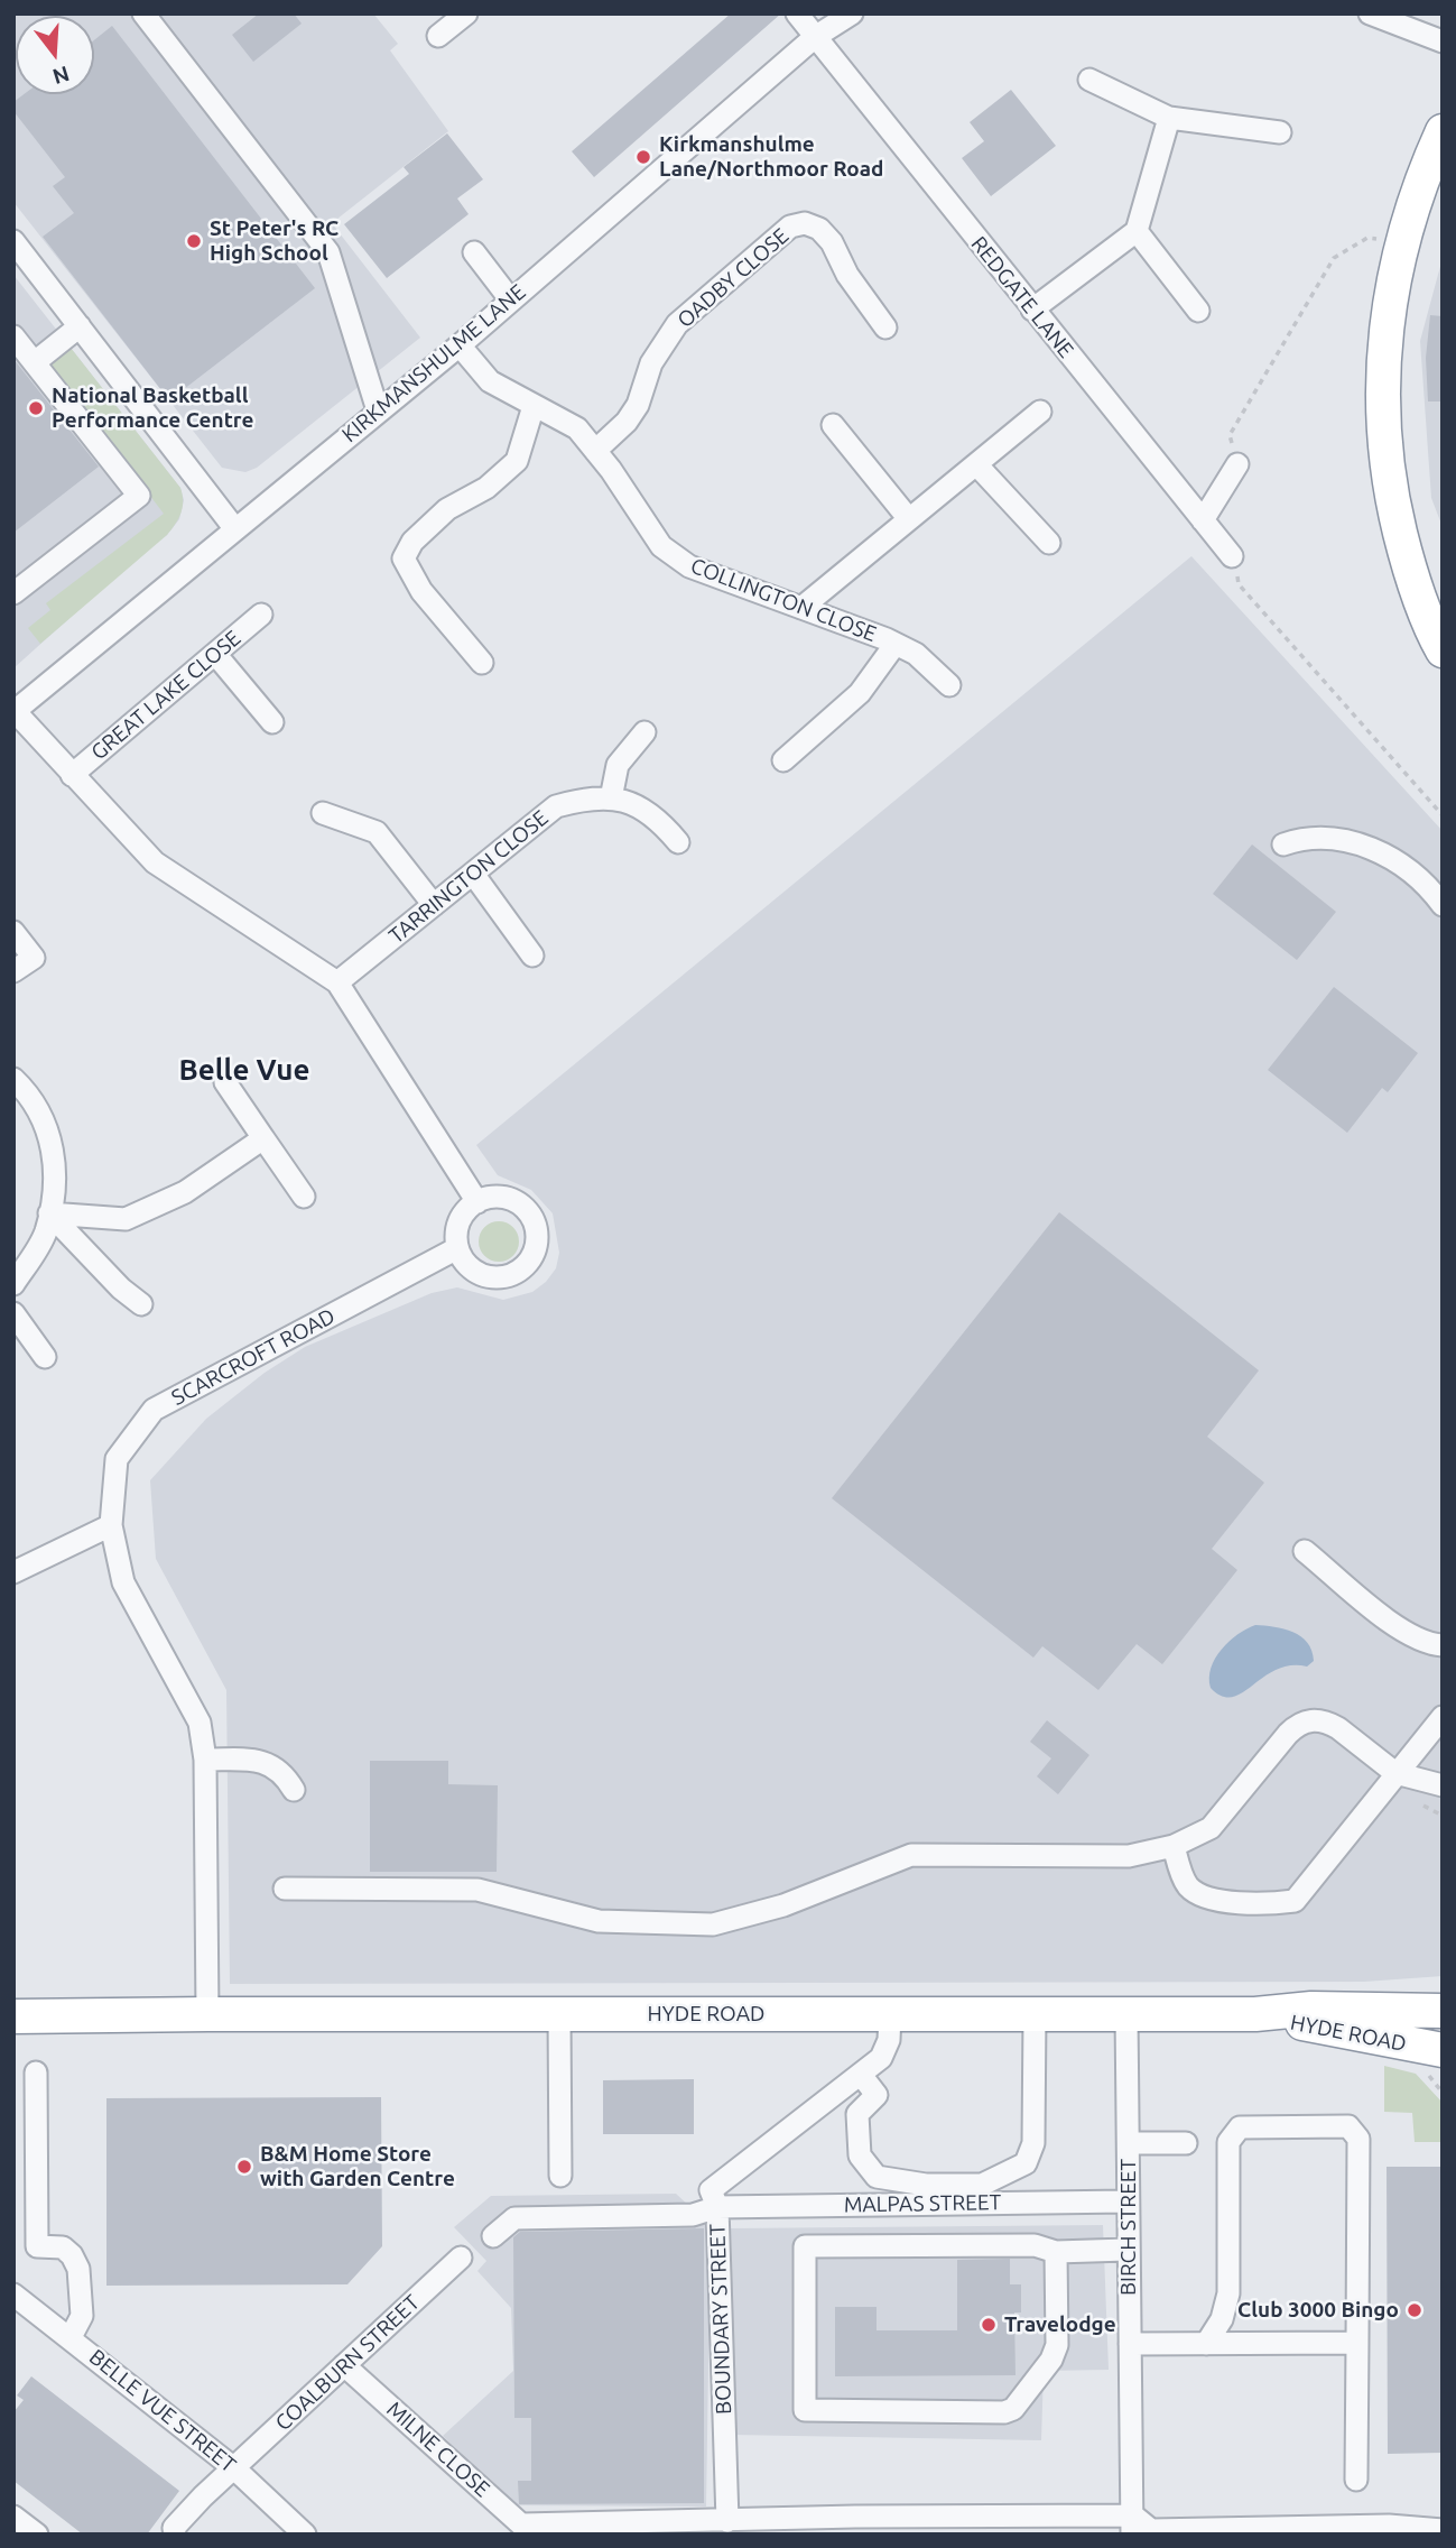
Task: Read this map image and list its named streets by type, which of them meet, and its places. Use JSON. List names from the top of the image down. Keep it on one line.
{"streets":{"highway":["HYDE ROAD"],"street":["OADBY CLOSE","REDGATE LANE","KIRKMANSHULME LANE","COLLINGTON CLOSE","GREAT LAKE CLOSE","TARRINGTON CLOSE","SCARCROFT ROAD","MALPAS STREET","BIRCH STREET","BOUNDARY STREET","COALBURN STREET","BELLE VUE STREET","MILNE CLOSE"]},"crossings":[["OADBY CLOSE","COLLINGTON CLOSE"],["REDGATE LANE","KIRKMANSHULME LANE"],["KIRKMANSHULME LANE","COLLINGTON CLOSE"],["SCARCROFT ROAD","HYDE ROAD"],["HYDE ROAD","BIRCH STREET"],["HYDE ROAD","BOUNDARY STREET"],["MALPAS STREET","BIRCH STREET"],["MALPAS STREET","BOUNDARY STREET"],["COALBURN STREET","BELLE VUE STREET"],["COALBURN STREET","MILNE CLOSE"]],"districts":["Belle Vue"],"places":["Kirkmanshulme Lane/Northmoor Road","St Peter's RC High School","National Basketball Performance Centre","B&M Home Store with Garden Centre","Club 3000 Bingo","Travelodge"],"north":"bottom"}
